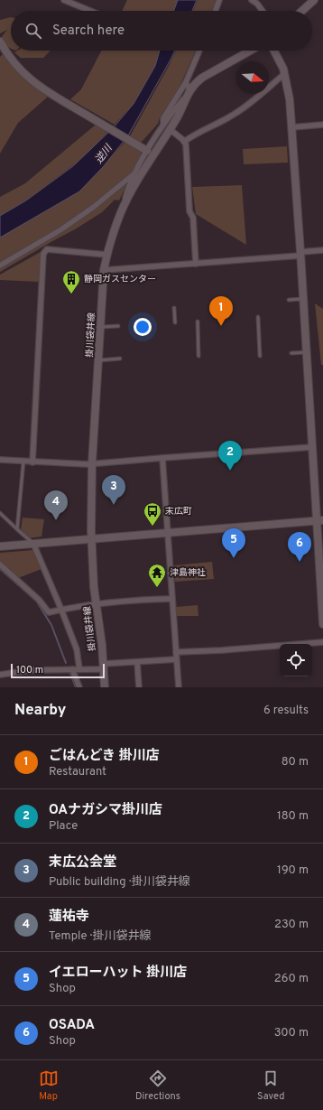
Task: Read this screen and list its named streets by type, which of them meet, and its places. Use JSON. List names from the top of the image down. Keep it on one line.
{"streets":{"street":["掛川袋井線"]},"water":["逆川"],"places":{"building":["静岡ガスセンター"],"bus stop":["末広町"],"temple":["津島神社"]},"scale_bar":"100 m","north":"right","page":{"search":"Search here","pins":["1","2","3","4","5","6"],"scale":"100 m","heading":["Nearby","6 results"],"list":[{"mark":"1","name":"ごはんどき 掛川店","note":"Restaurant","value":"80 m"},{"mark":"2","name":"OAナガシマ掛川店","note":"Place","value":"180 m"},{"mark":"3","name":"末広公会堂","note":"Public building · 掛川袋井線","value":"190 m"},{"mark":"4","name":"蓮祐寺","note":"Temple · 掛川袋井線","value":"230 m"},{"mark":"5","name":"イエローハット 掛川店","note":"Shop","value":"260 m"},{"mark":"6","name":"OSADA","note":"Shop","value":"300 m"}],"nav":["Map","Directions","Saved"]}}
